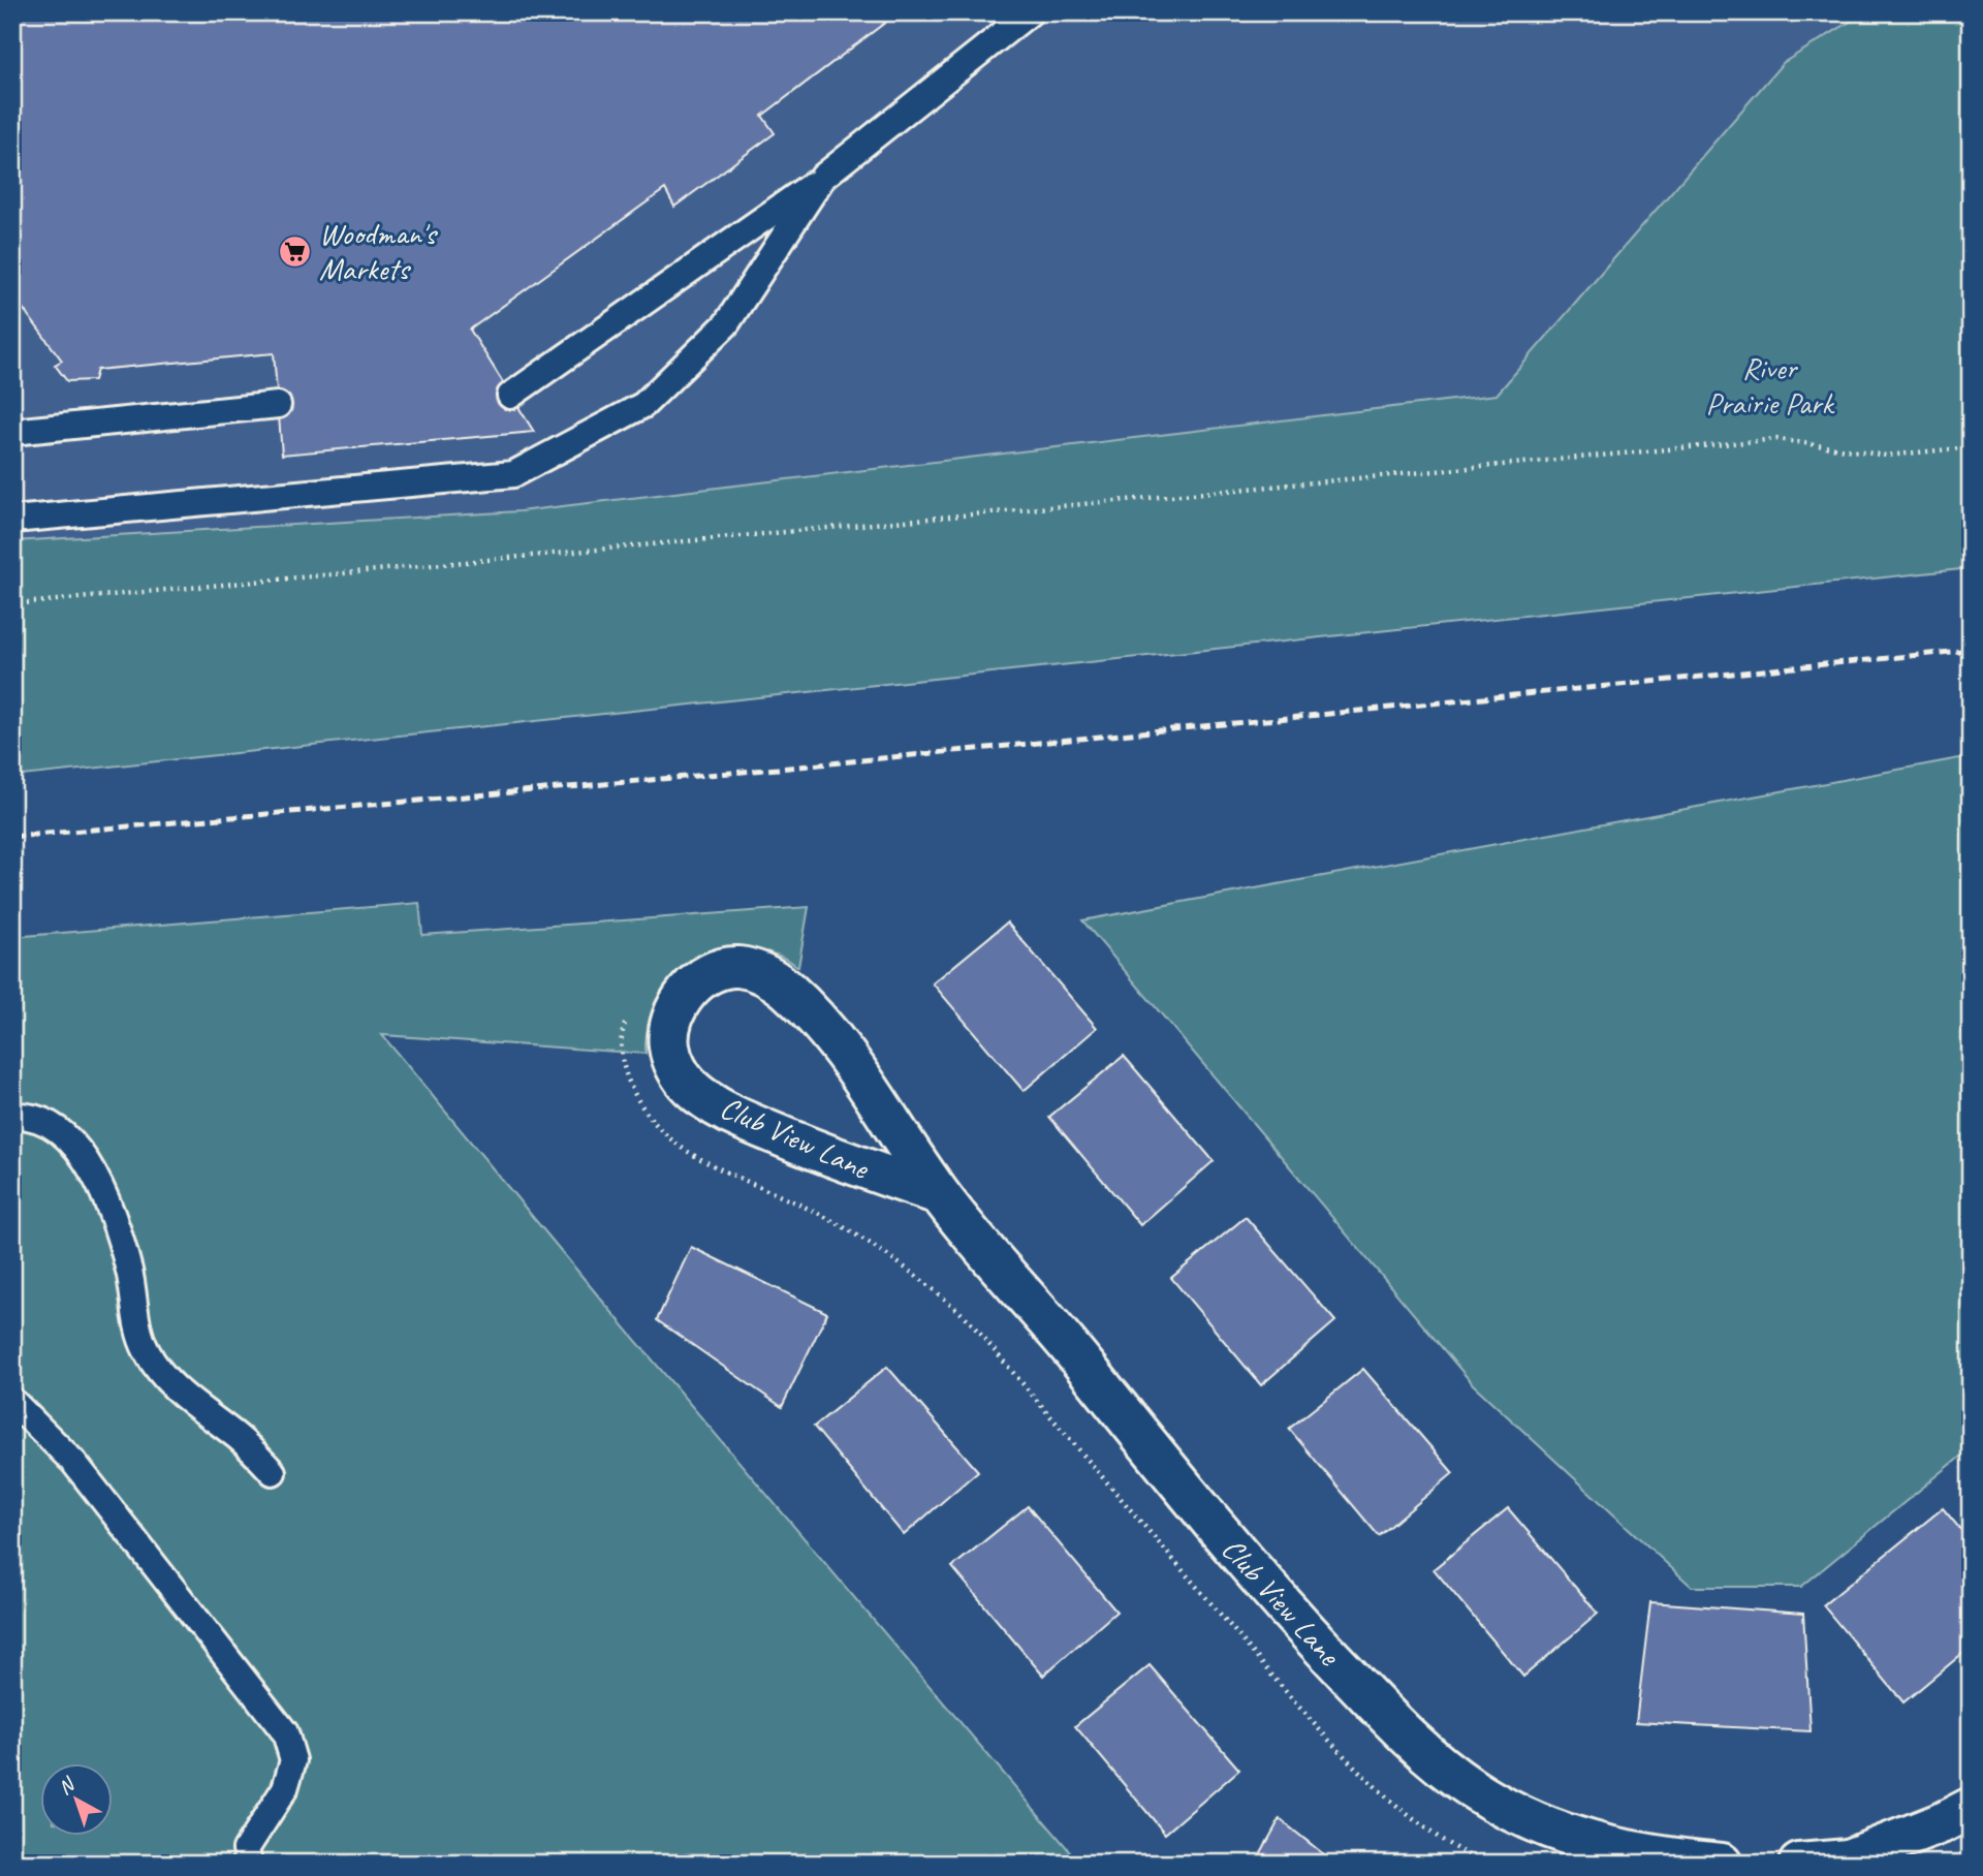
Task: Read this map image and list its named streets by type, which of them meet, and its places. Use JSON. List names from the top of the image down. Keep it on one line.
{"streets":{"street":["Club View Lane"]},"parks":["River Prairie Park"],"places":{"supermarket":["Woodman's Markets"]},"north":"top left"}
